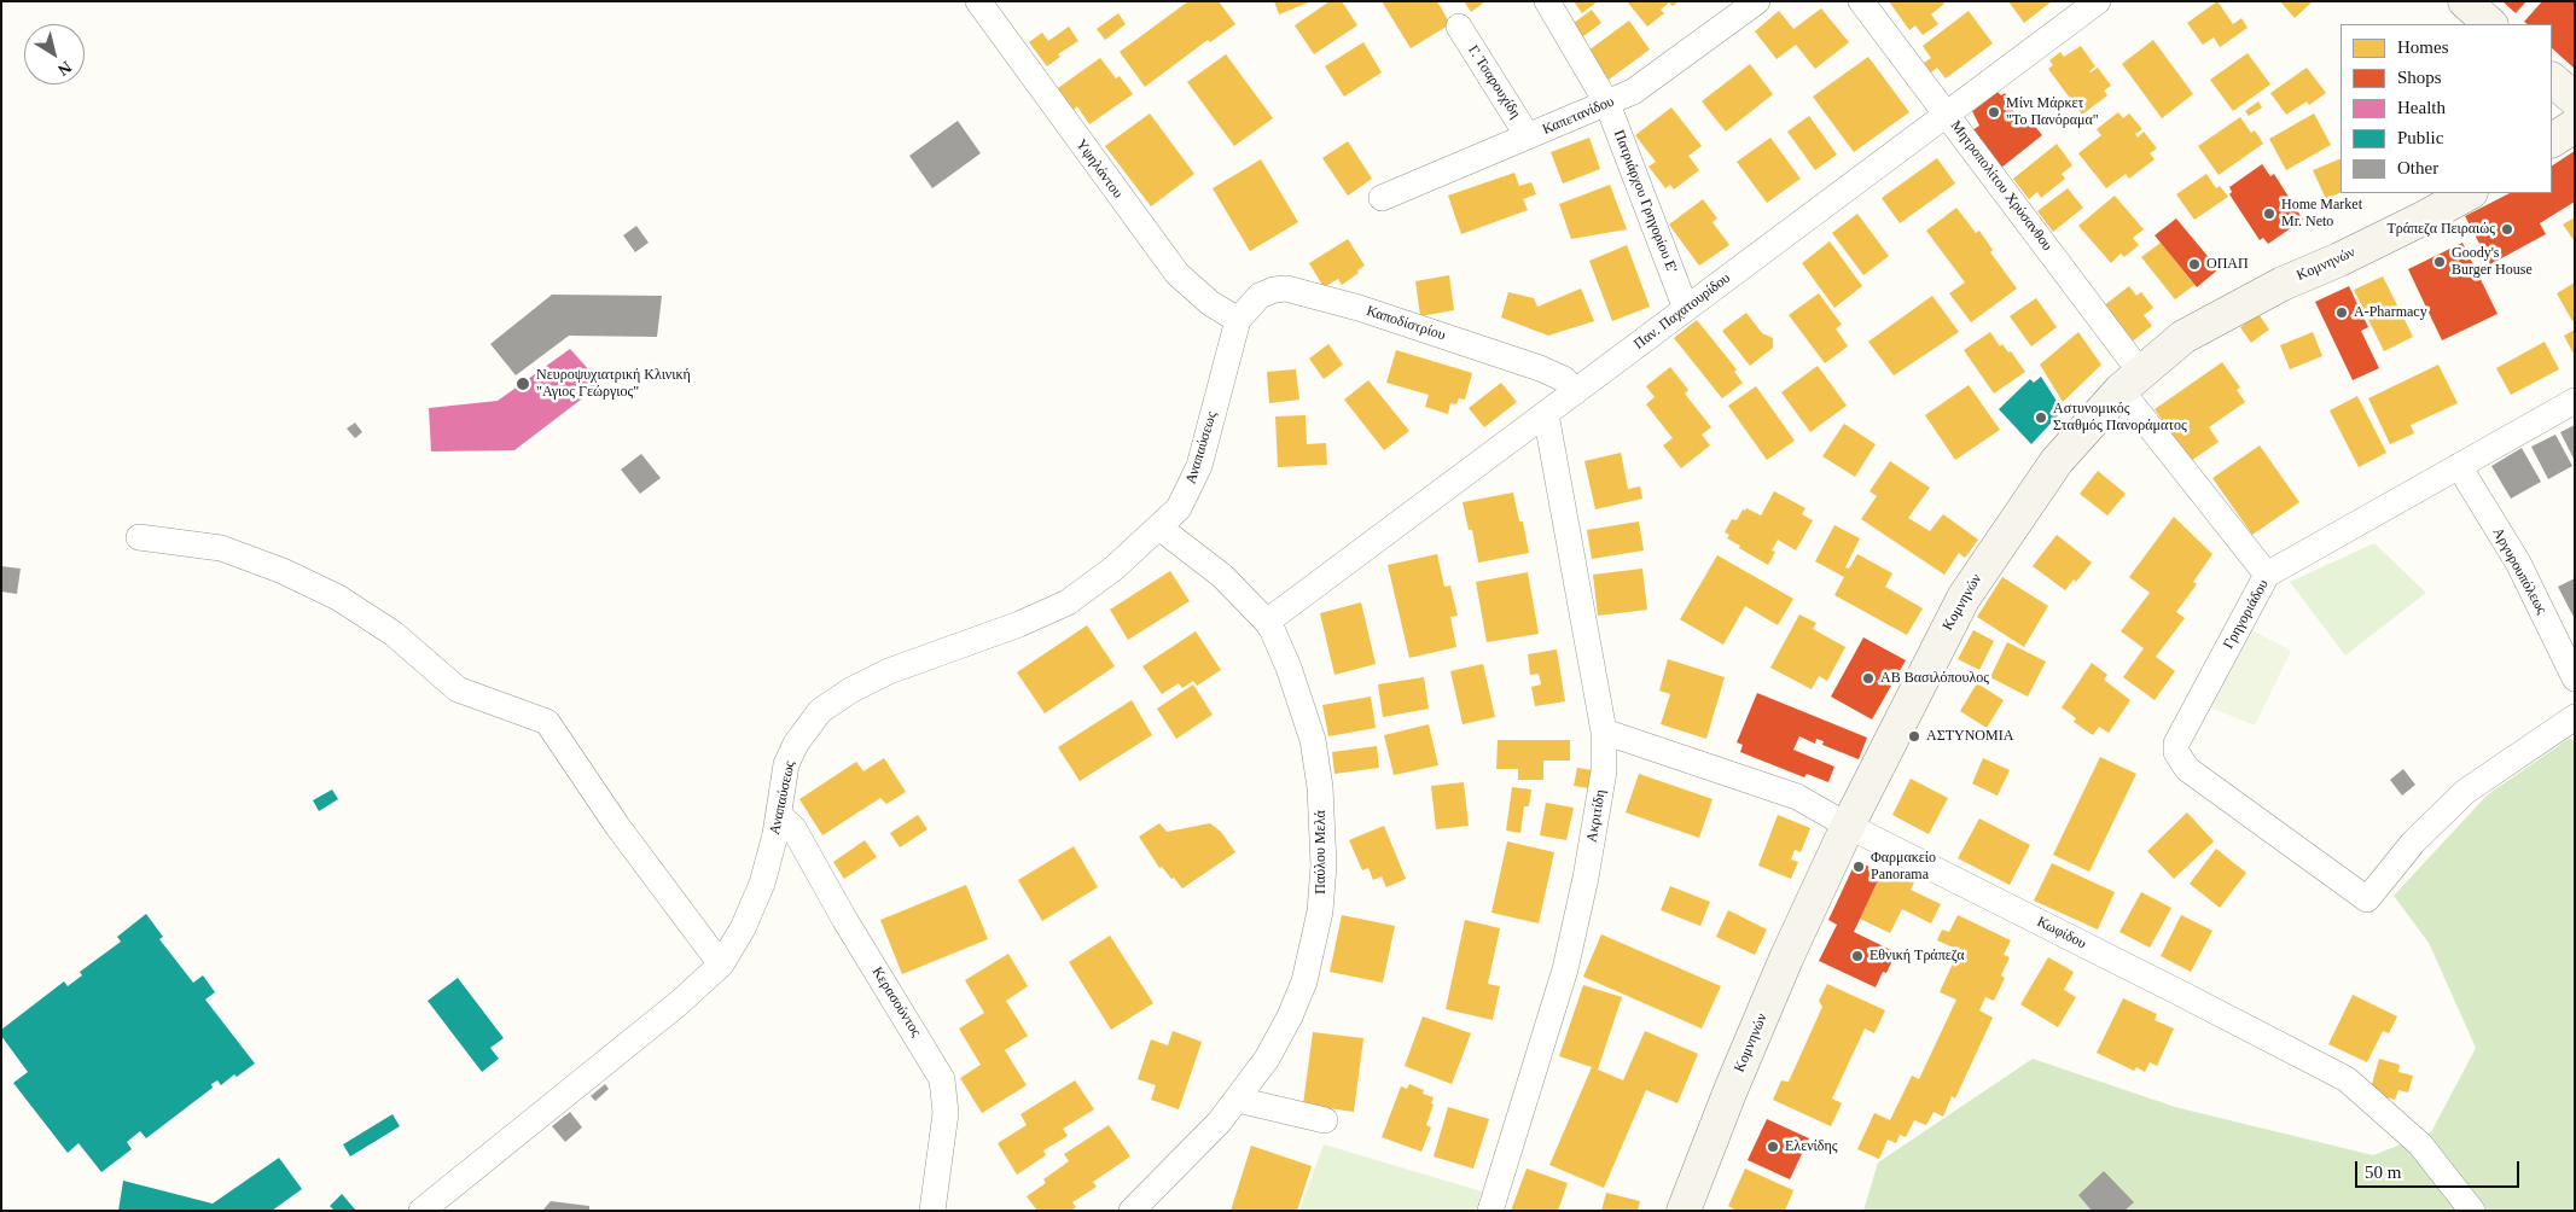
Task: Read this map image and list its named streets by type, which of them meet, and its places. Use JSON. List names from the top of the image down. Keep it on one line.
{"streets":{"main road":["Κομνηνών"],"street":["Γ. Τσαρουχίδη","Καπετανίδου","Υψηλάντου","Μητροπολίτου Χρύσανθου","Πατριάρχου Γρηγορίου Ε'","Παν. Παχατουρίδου","Καποδίστρίου","Αναπαύσεως","Αργυρουπόλεως","Γρηγοριάδου","Ακριτίδη","Παύλου Μελά","Κωφίδου","Κερασούντος"]},"crossings":[["Γ. Τσαρουχίδη","Καπετανίδου"],["Καπετανίδου","Πατριάρχου Γρηγορίου Ε'"],["Υψηλάντου","Καποδίστρίου"],["Υψηλάντου","Αναπαύσεως"],["Μητροπολίτου Χρύσανθου","Κομνηνών"],["Μητροπολίτου Χρύσανθου","Παν. Παχατουρίδου"],["Μητροπολίτου Χρύσανθου","Γρηγοριάδου"],["Πατριάρχου Γρηγορίου Ε'","Παν. Παχατουρίδου"],["Κομνηνών","Κωφίδου"],["Παν. Παχατουρίδου","Καποδίστρίου"],["Παν. Παχατουρίδου","Ακριτίδη"],["Παν. Παχατουρίδου","Παύλου Μελά"],["Καποδίστρίου","Αναπαύσεως"],["Αναπαύσεως","Παύλου Μελά"],["Αναπαύσεως","Κερασούντος"],["Αργυρουπόλεως","Γρηγοριάδου"],["Ακριτίδη","Κωφίδου"]],"places":["Μίνι Μάρκετ \"Το Πανόραμα\"","Home Market Mr. Neto","Τράπεζα Πειραιώς","Goody's Burger House","ΟΠΑΠ","A-Pharmacy","Νευροψυχιατρική Κλινική \"Αγιος Γεώργιος\"","Αστυνομικός Σταθμός Πανοράματος","ΑΒ Βασιλόπουλος","ΑΣΤΥΝΟΜΙΑ","Φαρμακείο Panorama","Εθνική Τράπεζα","Ελενίδης"],"legend":["Homes","Shops","Health","Public","Other"],"scale_bar":"50 m","north":"bottom right"}
